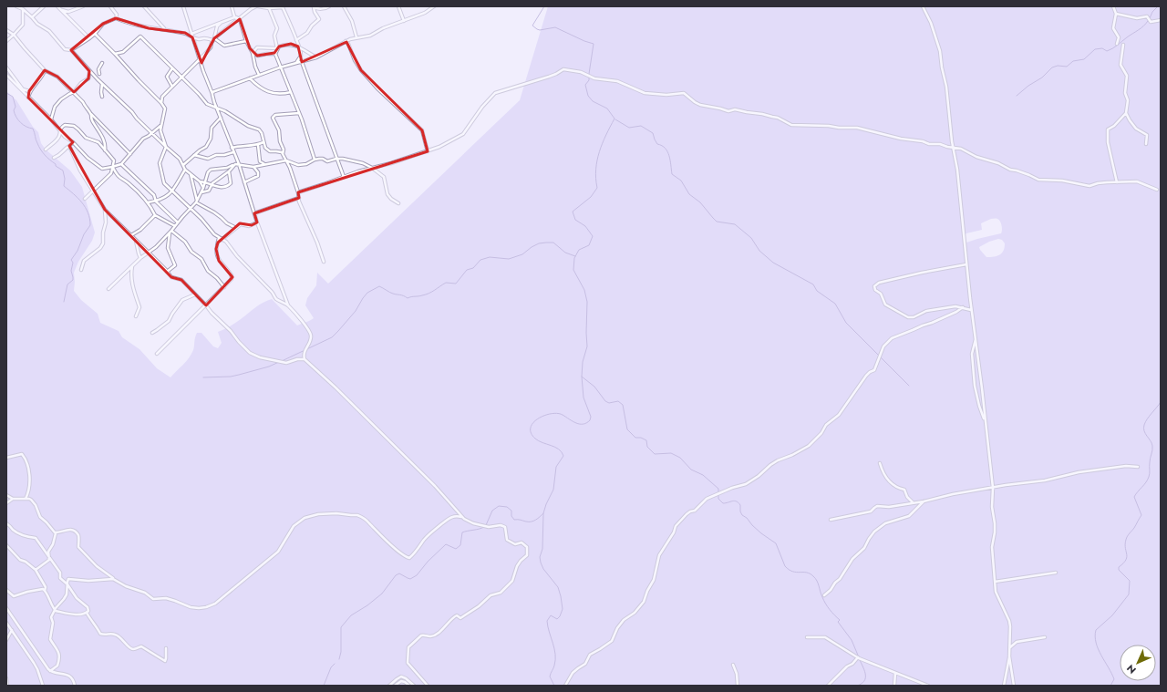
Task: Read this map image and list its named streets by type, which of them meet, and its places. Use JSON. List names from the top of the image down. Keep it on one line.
{"north":"bottom left"}
